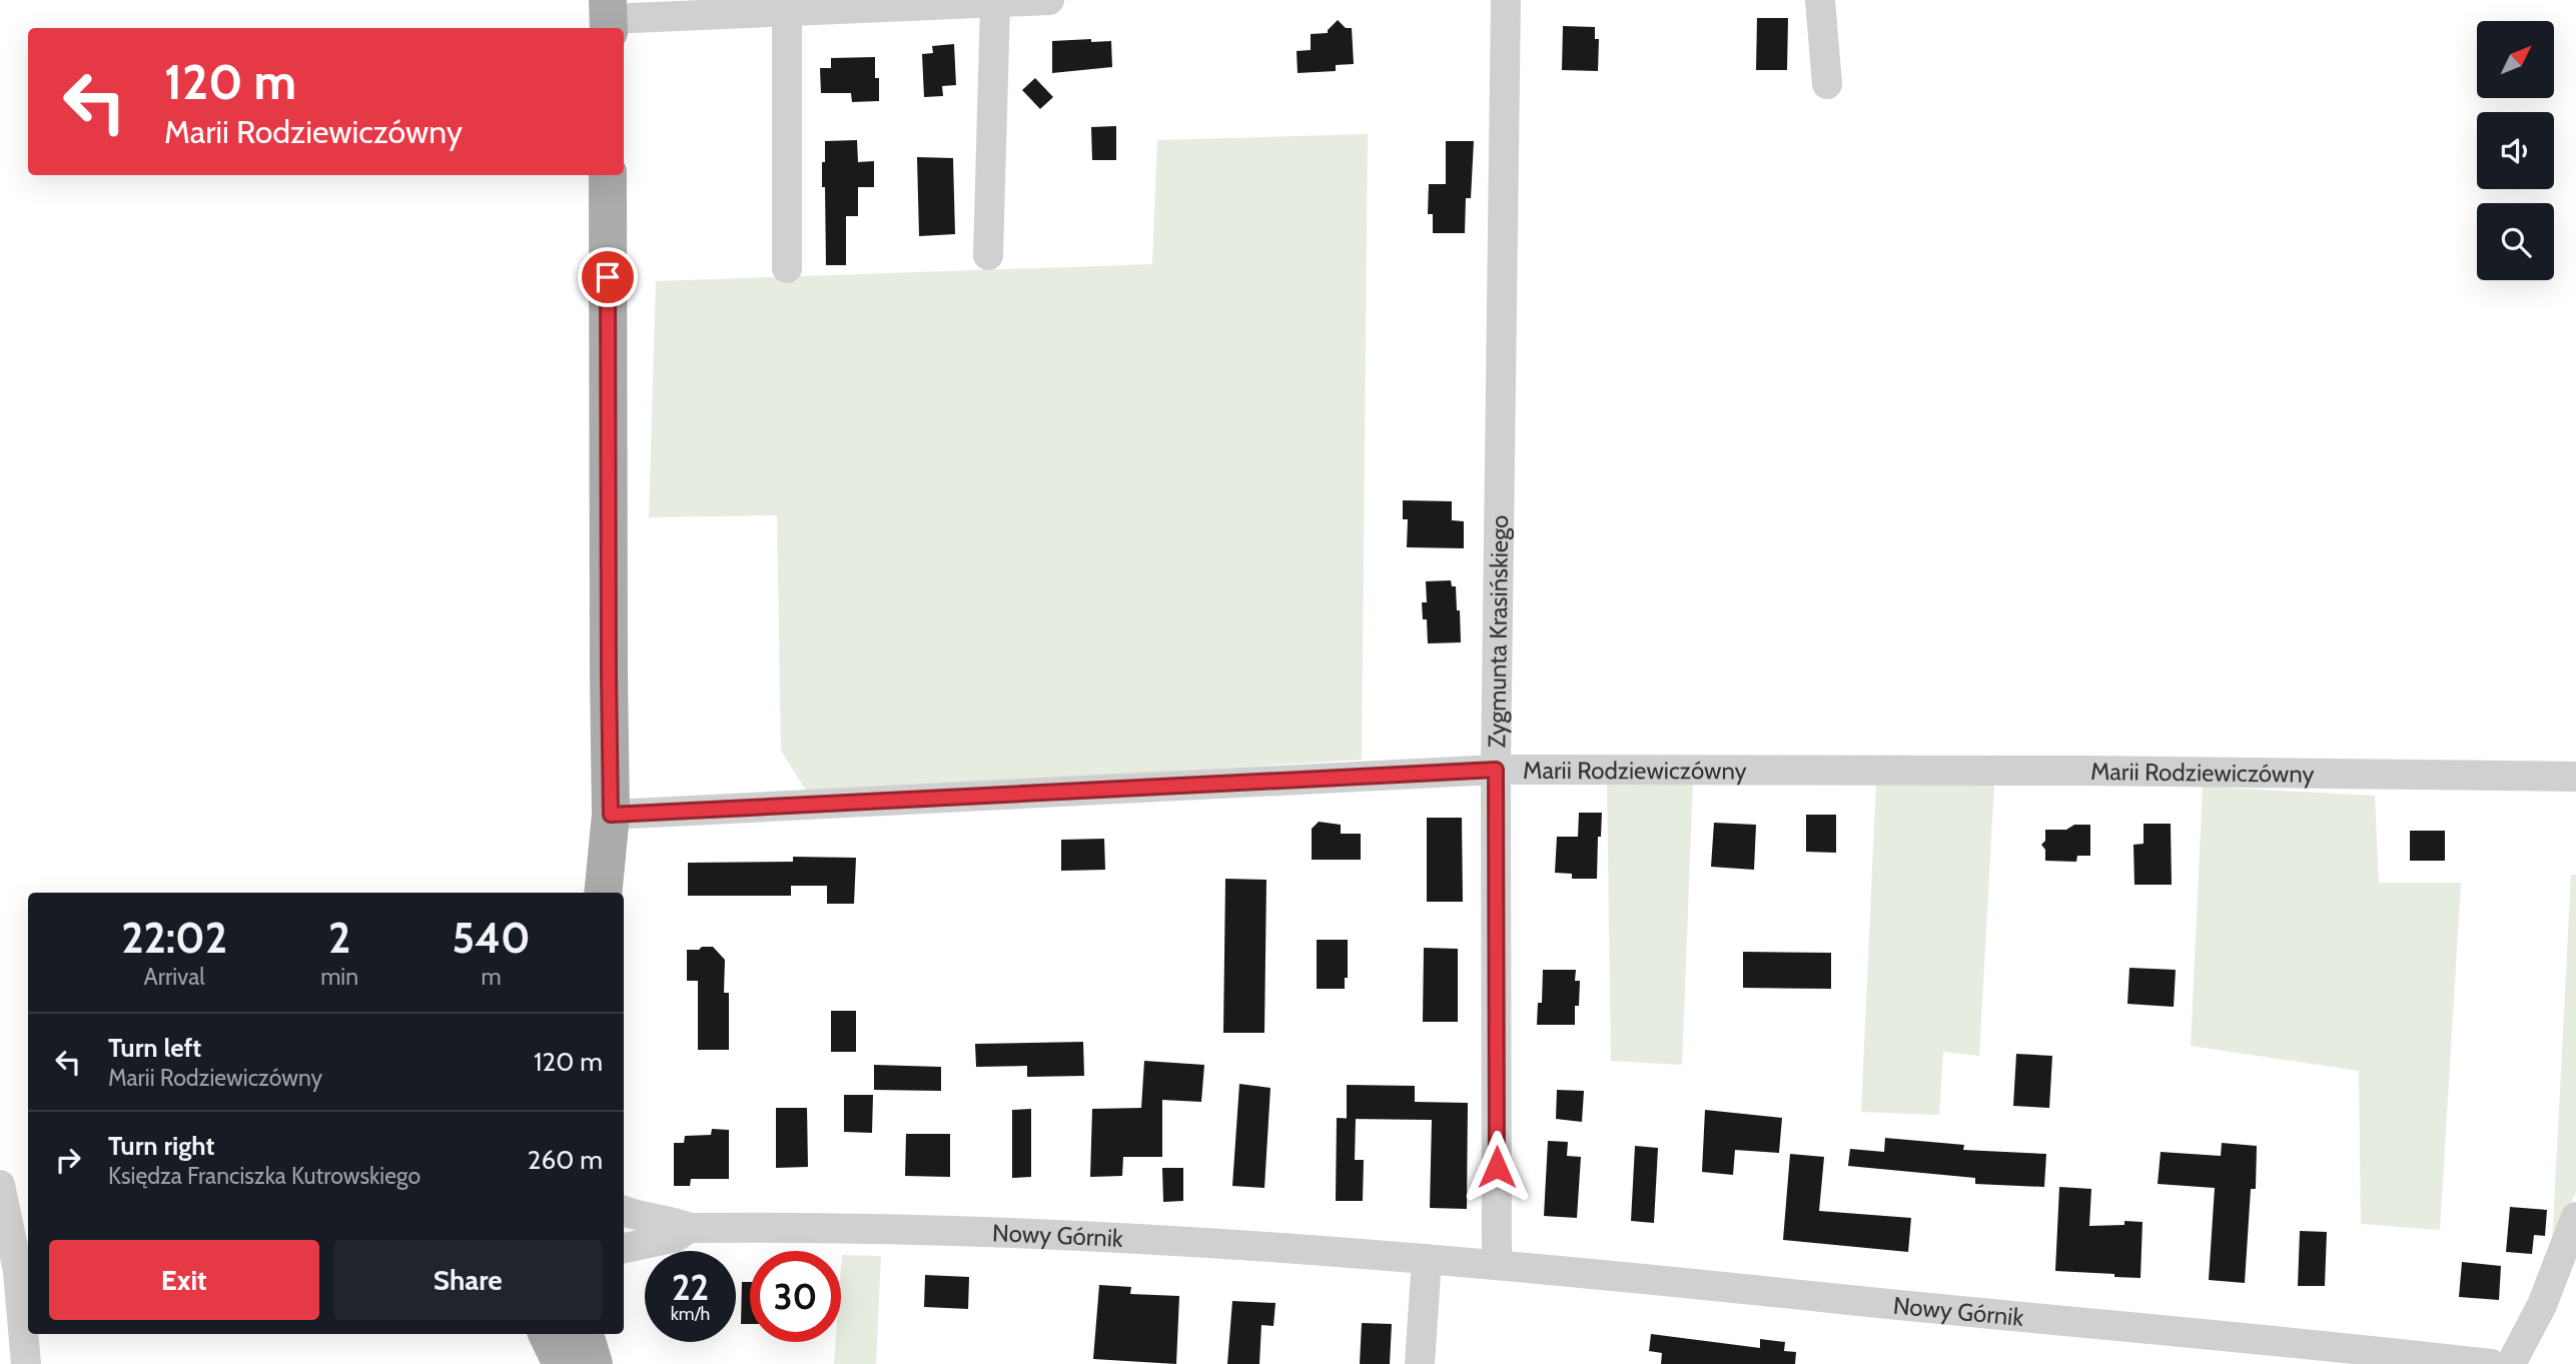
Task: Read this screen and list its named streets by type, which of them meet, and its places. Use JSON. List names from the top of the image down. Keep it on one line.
{"streets":{"street":["Zygmunta Krasińskiego","Marii Rodziewiczówny","Nowy Górnik"]},"crossings":[["Zygmunta Krasińskiego","Marii Rodziewiczówny"],["Zygmunta Krasińskiego","Nowy Górnik"]],"north":"top right","page":{"turn":["120 m","Marii Rodziewiczówny"],"eta":["22:02","Arrival","2","min","540","m"],"list":[{"name":"Turn left","note":"Marii Rodziewiczówny","value":"120 m"},{"name":"Turn right","note":"Księdza Franciszka Kutrowskiego","value":"260 m"}],"buttons":["Exit","Share"],"speed":"22 km/h","limit":"30"}}
